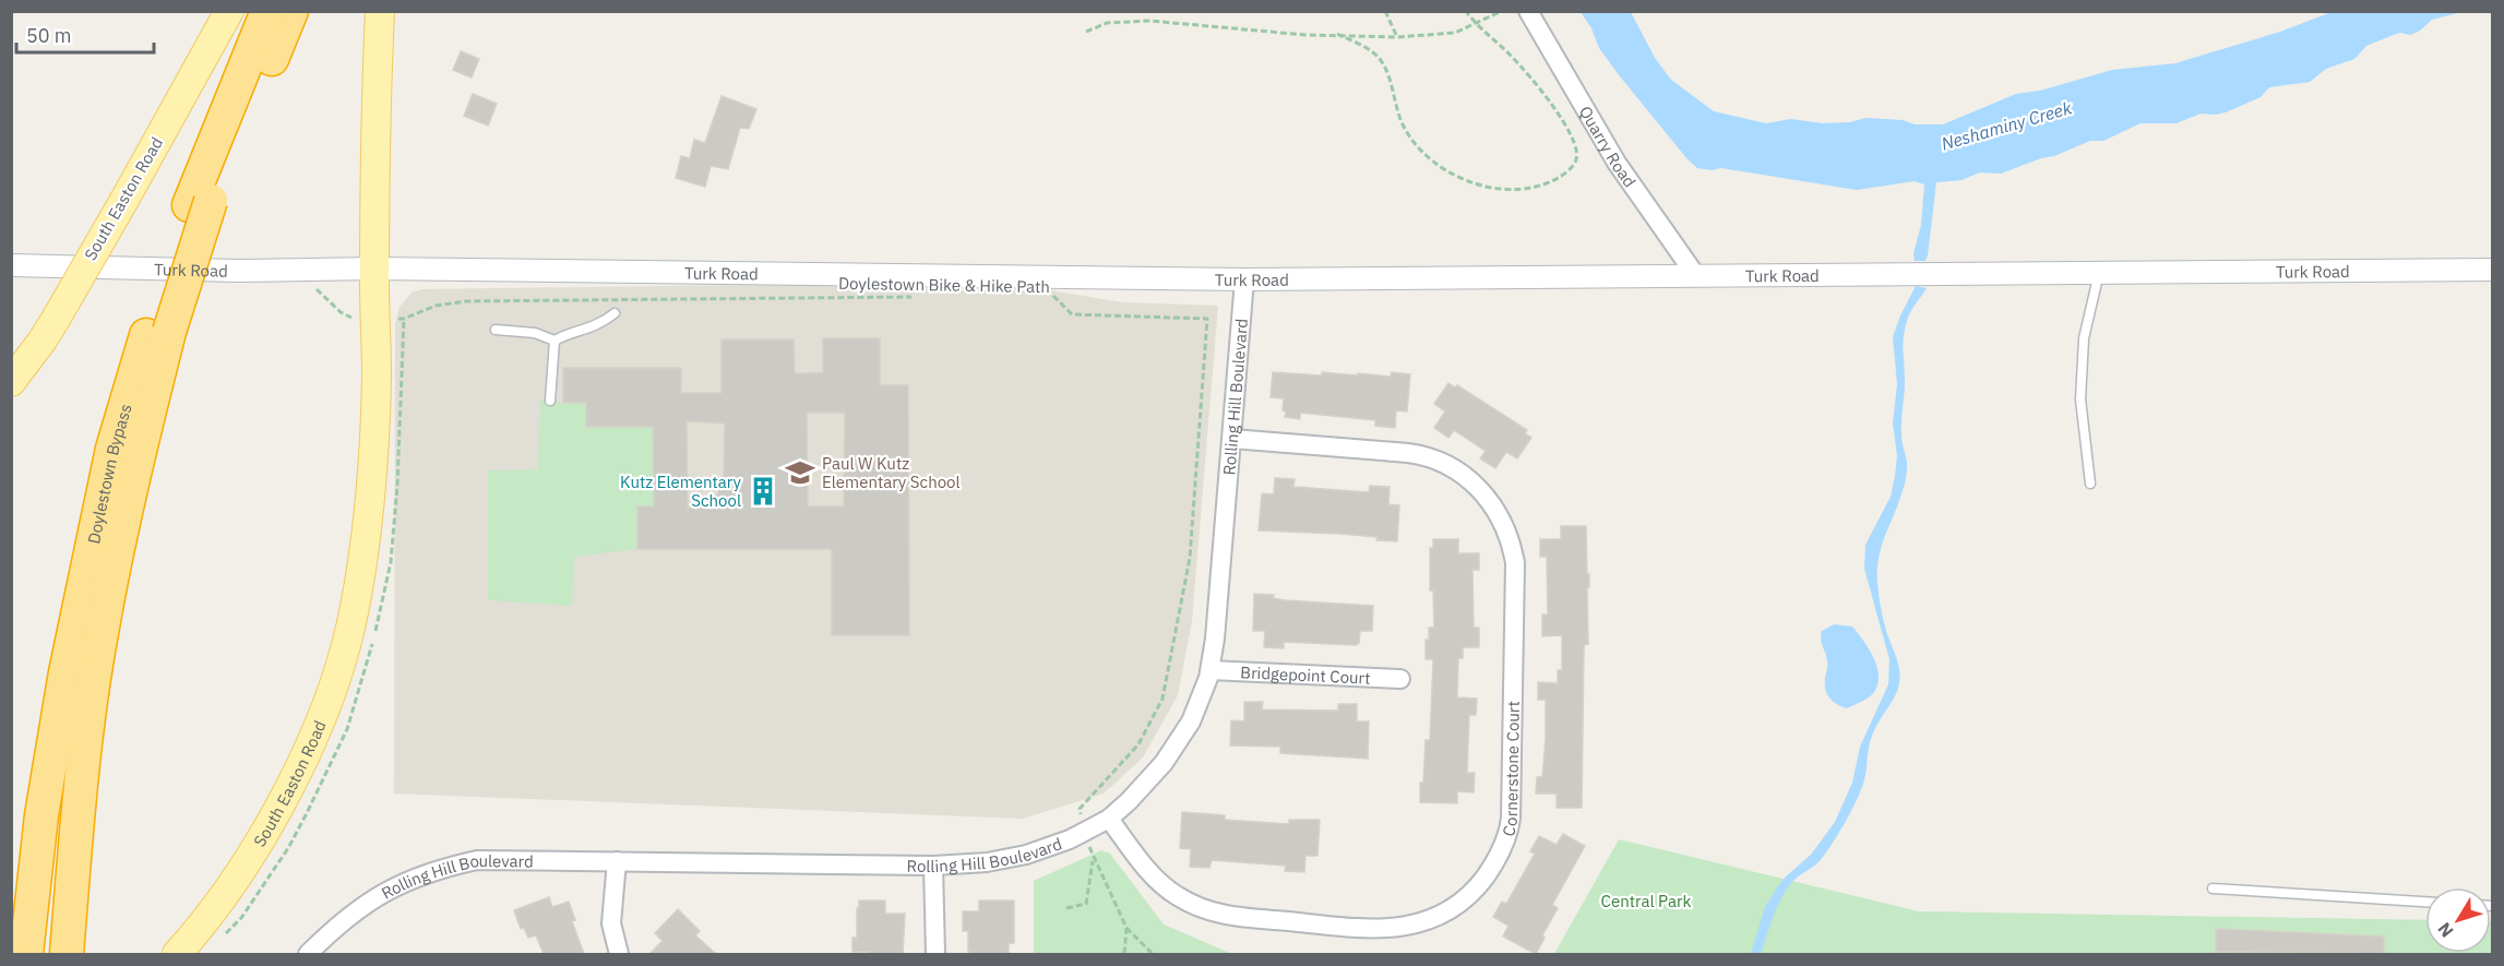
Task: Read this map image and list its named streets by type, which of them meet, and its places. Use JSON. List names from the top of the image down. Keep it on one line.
{"streets":{"highway":["Doylestown Bypass"],"main road":["South Easton Road"],"street":["Quarry Road","Turk Road","Rolling Hill Boulevard","Bridgepoint Court","Cornerstone Court"],"path":["Doylestown Bike & Hike Path"]},"crossings":[["Quarry Road","Turk Road"],["South Easton Road","Turk Road"],["South Easton Road","Doylestown Bike & Hike Path"],["Turk Road","Rolling Hill Boulevard"],["Doylestown Bike & Hike Path","Rolling Hill Boulevard"],["Rolling Hill Boulevard","Bridgepoint Court"],["Rolling Hill Boulevard","Cornerstone Court"]],"water":["Neshaminy Creek"],"parks":["Central Park"],"places":{"school or university":["Paul W Kutz Elementary School"],"building":["Kutz Elementary School"]},"scale_bar":"50 m","north":"bottom left"}
